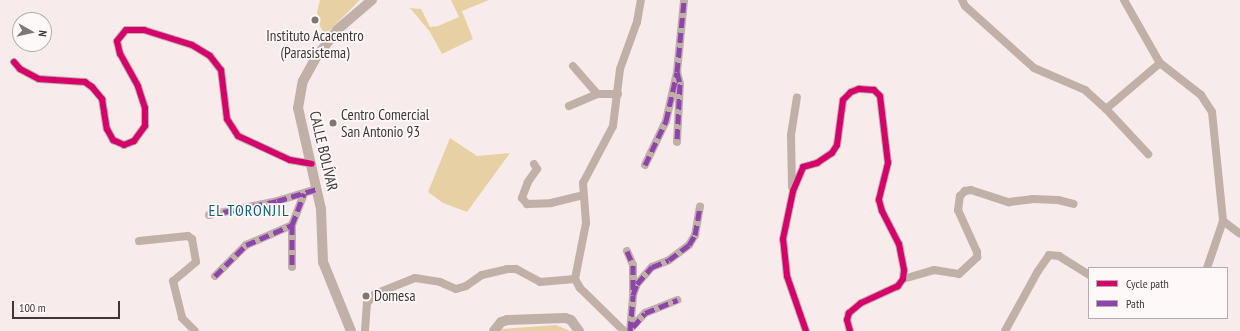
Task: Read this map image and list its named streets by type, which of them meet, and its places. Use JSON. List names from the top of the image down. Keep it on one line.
{"streets":{"street":["CALLE BOLÍVAR"]},"districts":["EL TORONJIL"],"places":["Instituto Acacentro (Parasistema)","Centro Comercial San Antonio 93","Domesa"],"legend":["Cycle path","Path"],"scale_bar":"100 m","north":"right"}
